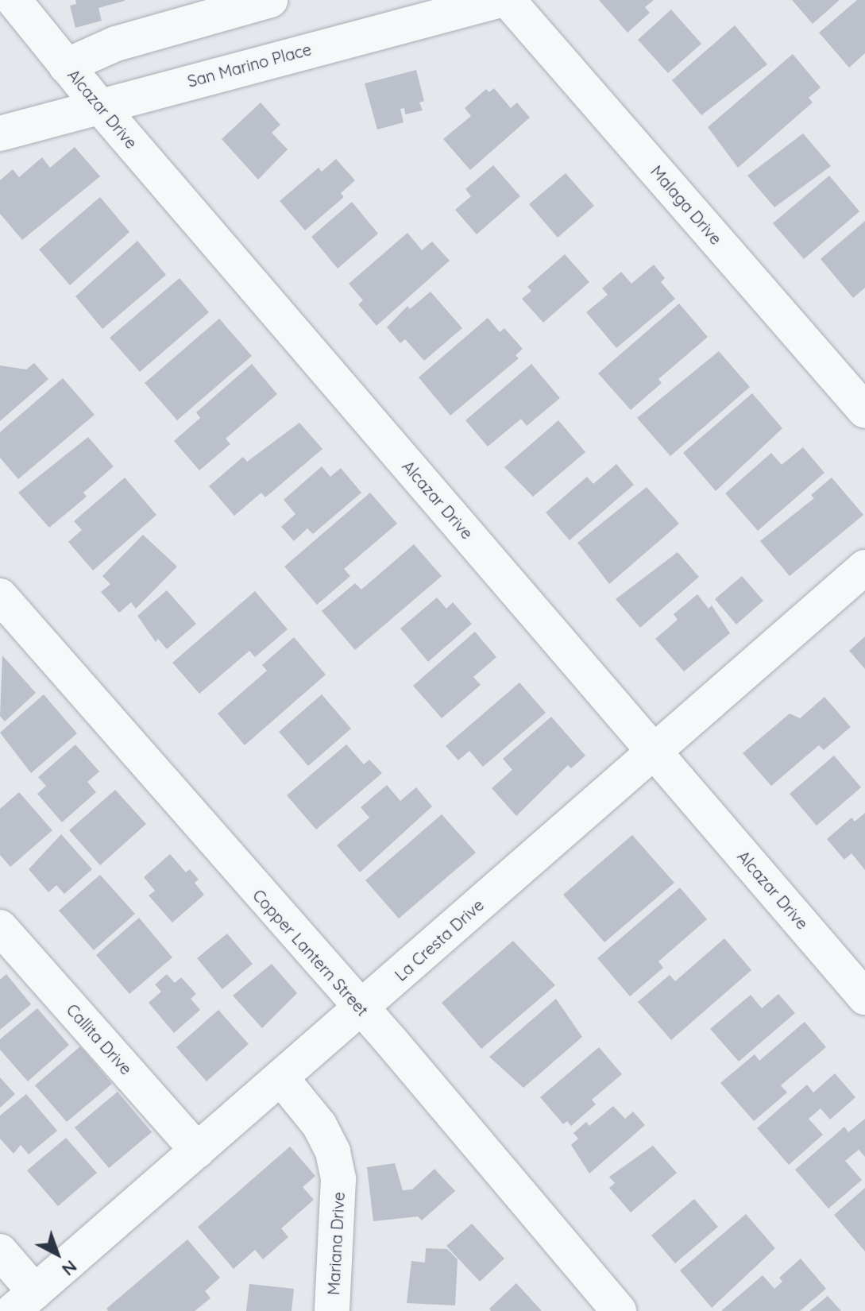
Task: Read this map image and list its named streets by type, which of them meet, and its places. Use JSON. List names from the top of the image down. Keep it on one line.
{"streets":{"street":["San Marino Place","Alcazar Drive","Malaga Drive","La Cresta Drive","Copper Lantern Street","Callita Drive","Mariana Drive"]},"crossings":[["San Marino Place","Alcazar Drive"],["Alcazar Drive","La Cresta Drive"],["La Cresta Drive","Copper Lantern Street"],["La Cresta Drive","Callita Drive"],["La Cresta Drive","Mariana Drive"]],"north":"bottom right"}
